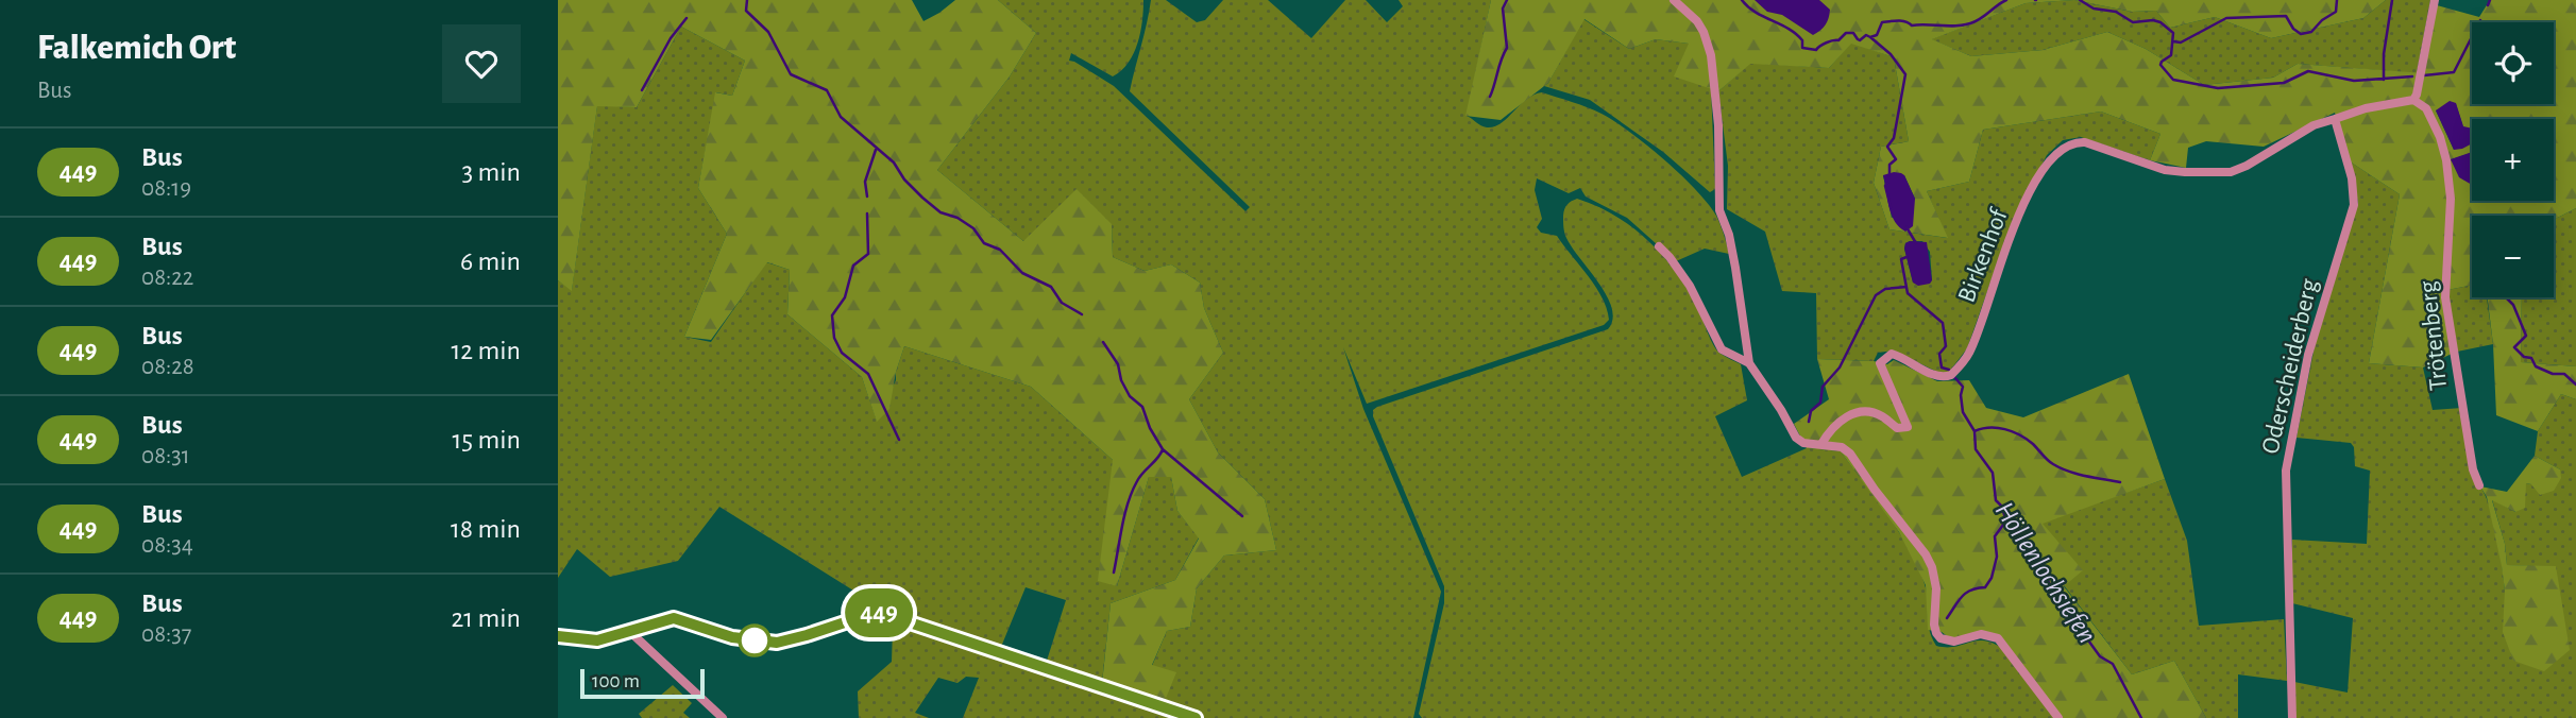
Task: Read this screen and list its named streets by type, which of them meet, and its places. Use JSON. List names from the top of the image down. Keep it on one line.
{"streets":{"street":["Birkenhof","Trötenberg","Oderscheiderberg"]},"crossings":[["Birkenhof","Oderscheiderberg"]],"water":["Höllenlochsiefen"],"lines":["bus line 449"],"scale_bar":"100 m","page":{"heading":["Falkemich Ort","Bus"],"on_map":"449","map_buttons":["+","−"],"list":[{"mark":"449","name":"Bus","note":"08:19","value":"3 min"},{"mark":"449","name":"Bus","note":"08:22","value":"6 min"},{"mark":"449","name":"Bus","note":"08:28","value":"12 min"},{"mark":"449","name":"Bus","note":"08:31","value":"15 min"},{"mark":"449","name":"Bus","note":"08:34","value":"18 min"},{"mark":"449","name":"Bus","note":"08:37","value":"21 min"}],"scale":"100 m"}}
